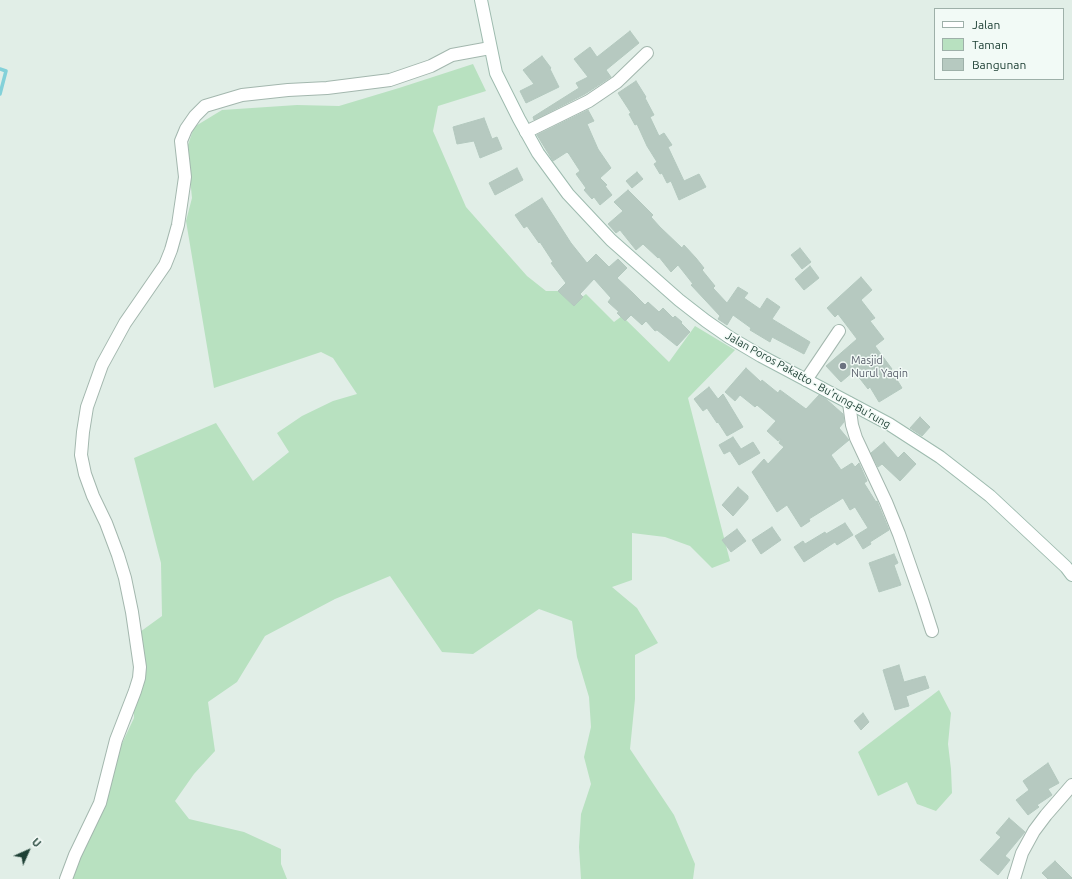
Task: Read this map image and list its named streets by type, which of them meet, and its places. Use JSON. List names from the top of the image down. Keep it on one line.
{"streets":{"street":["Jalan Poros Pakatto - Bu'rung-Bu'rung"]},"places":["Masjid Nurul Yaqin"],"legend":["Jalan","Taman","Bangunan"],"north":"top right"}
